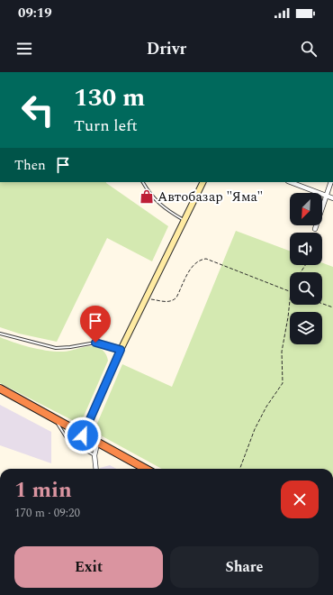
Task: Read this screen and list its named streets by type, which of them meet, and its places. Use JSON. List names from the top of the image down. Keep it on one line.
{"places":{"shop":["Автобазар \"Яма\""]},"north":"bottom left","page":{"status":"09:19","header":"Drivr","turn":["130 m","Turn left"],"then":"Then","heading":["1 min","170 m · 09:20"],"buttons":["Exit","Share"]}}
